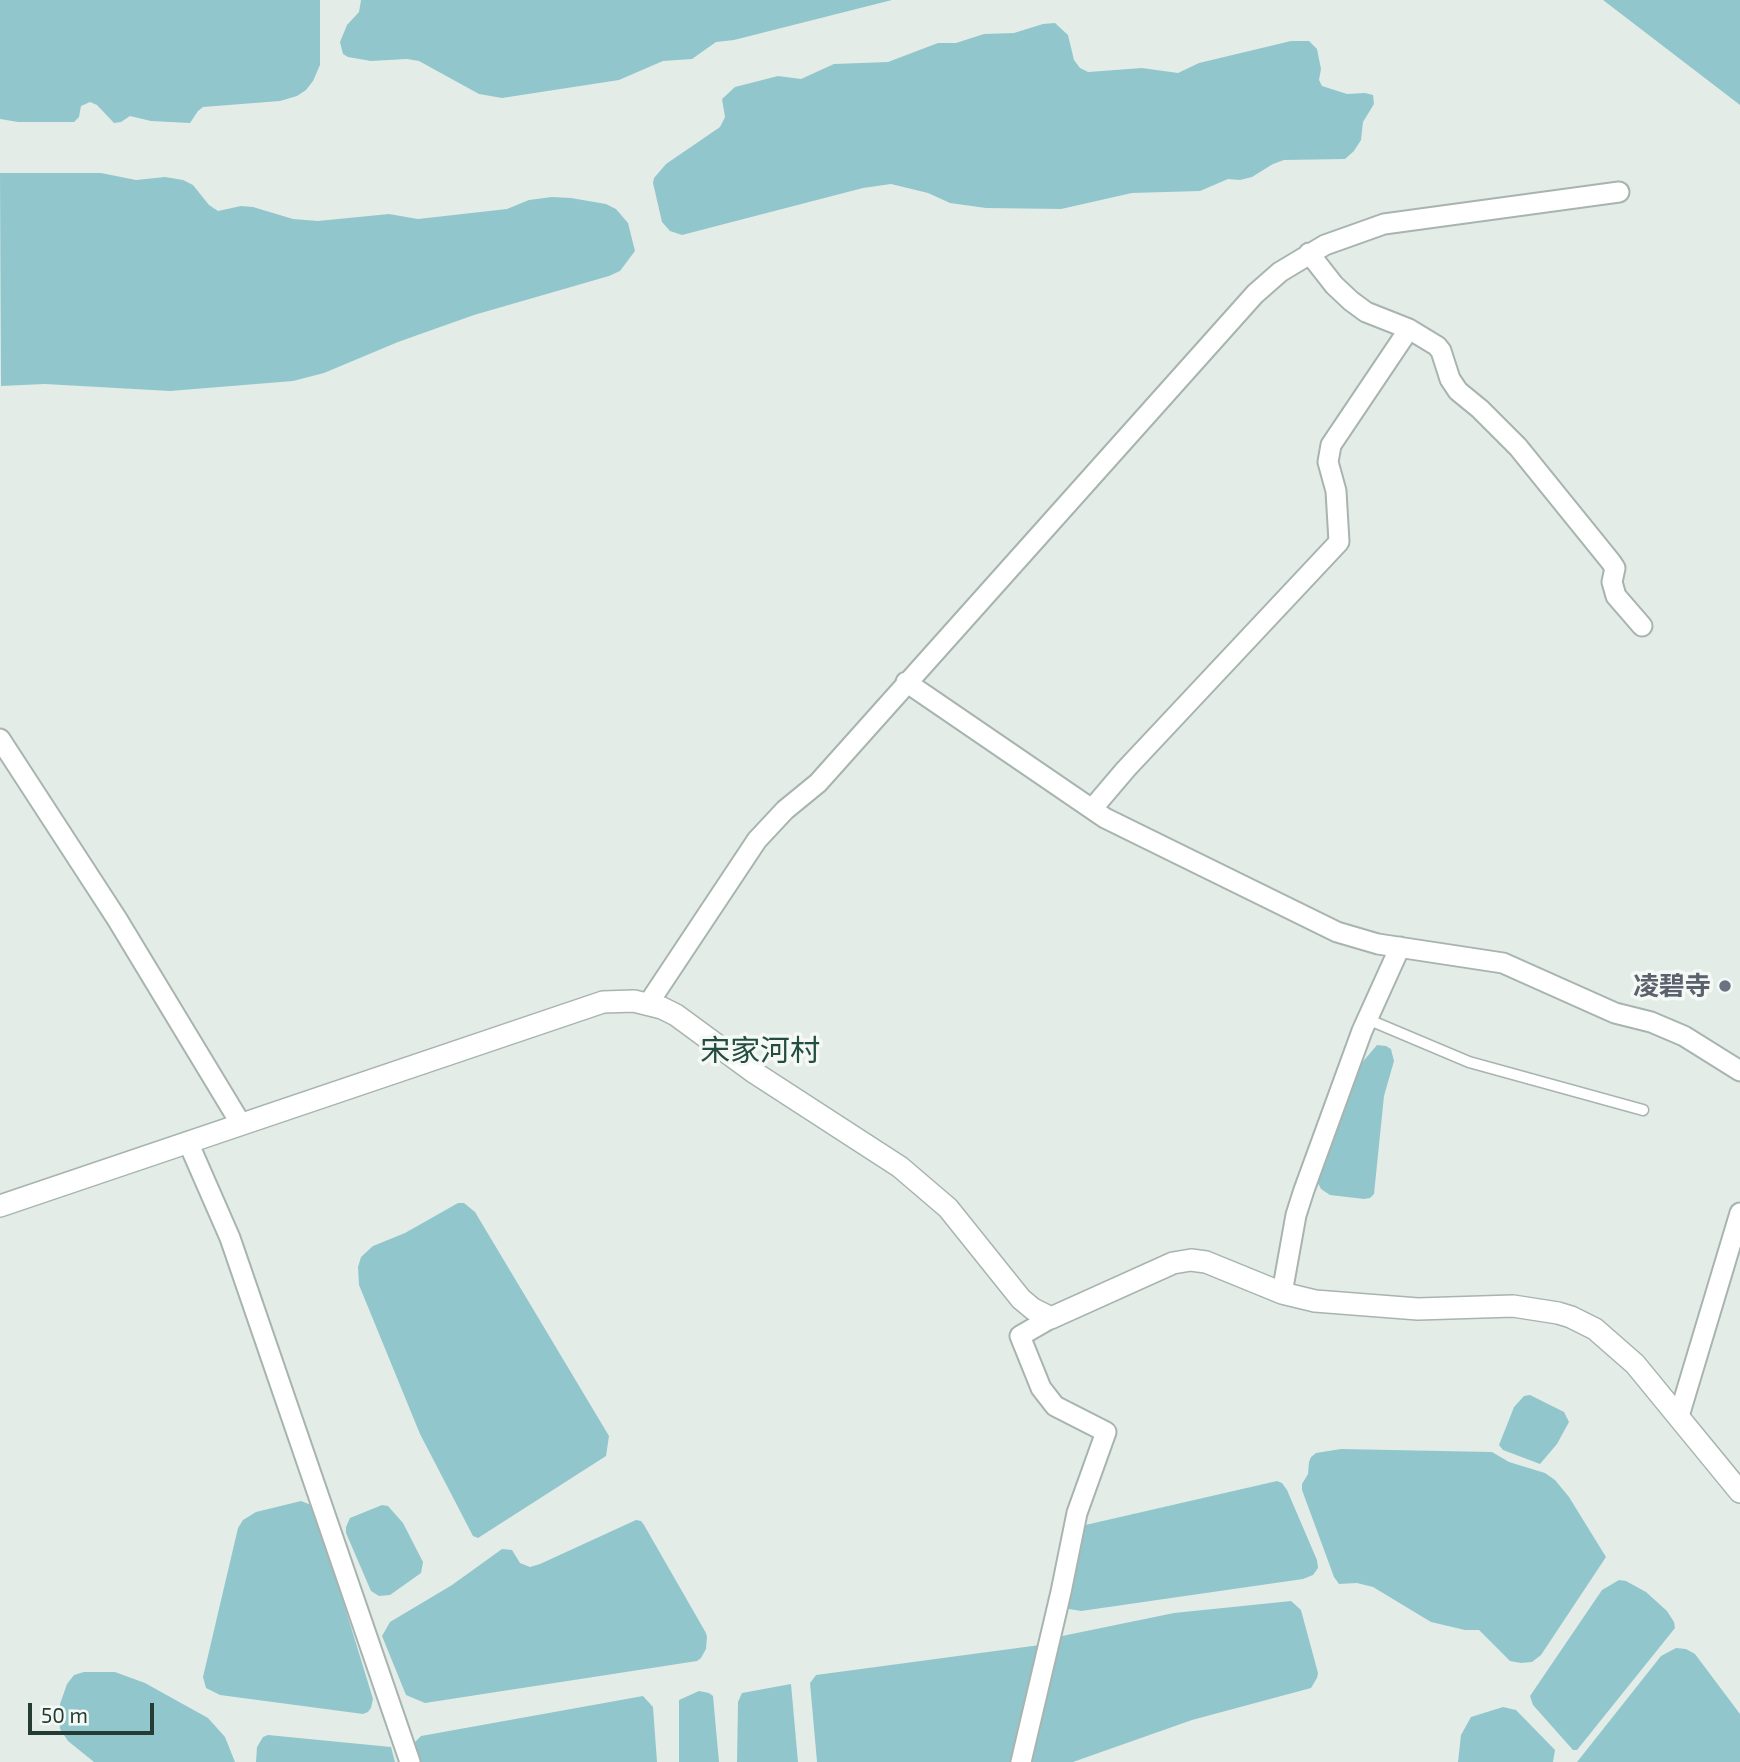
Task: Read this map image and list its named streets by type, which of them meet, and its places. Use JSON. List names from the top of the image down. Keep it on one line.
{"districts":["宋家河村"],"places":["凌碧寺"],"scale_bar":"50 m"}
